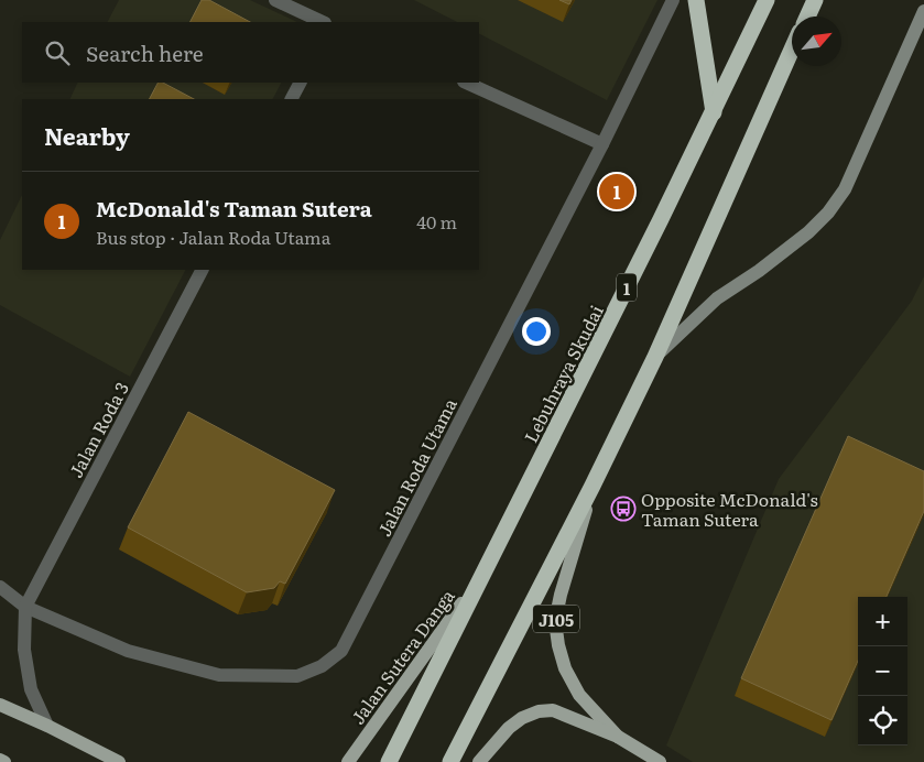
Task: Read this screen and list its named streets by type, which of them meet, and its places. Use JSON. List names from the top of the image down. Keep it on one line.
{"streets":{"highway":["1","Lebuhraya Skudai"],"main road":["J105","Jalan Sutera Danga"],"street":["Jalan Roda 3","Jalan Roda Utama"]},"crossings":[["Lebuhraya Skudai","Jalan Sutera Danga"],["Jalan Roda 3","Jalan Roda Utama"]],"places":{"bus stop":["Opposite McDonald's Taman Sutera"]},"north":"top right","page":{"search":"Search here","heading":"Nearby","list":[{"mark":"1","name":"McDonald's Taman Sutera","note":"Bus stop · Jalan Roda Utama","value":"40 m"}],"pins":"1","map_buttons":["+","−"]}}
